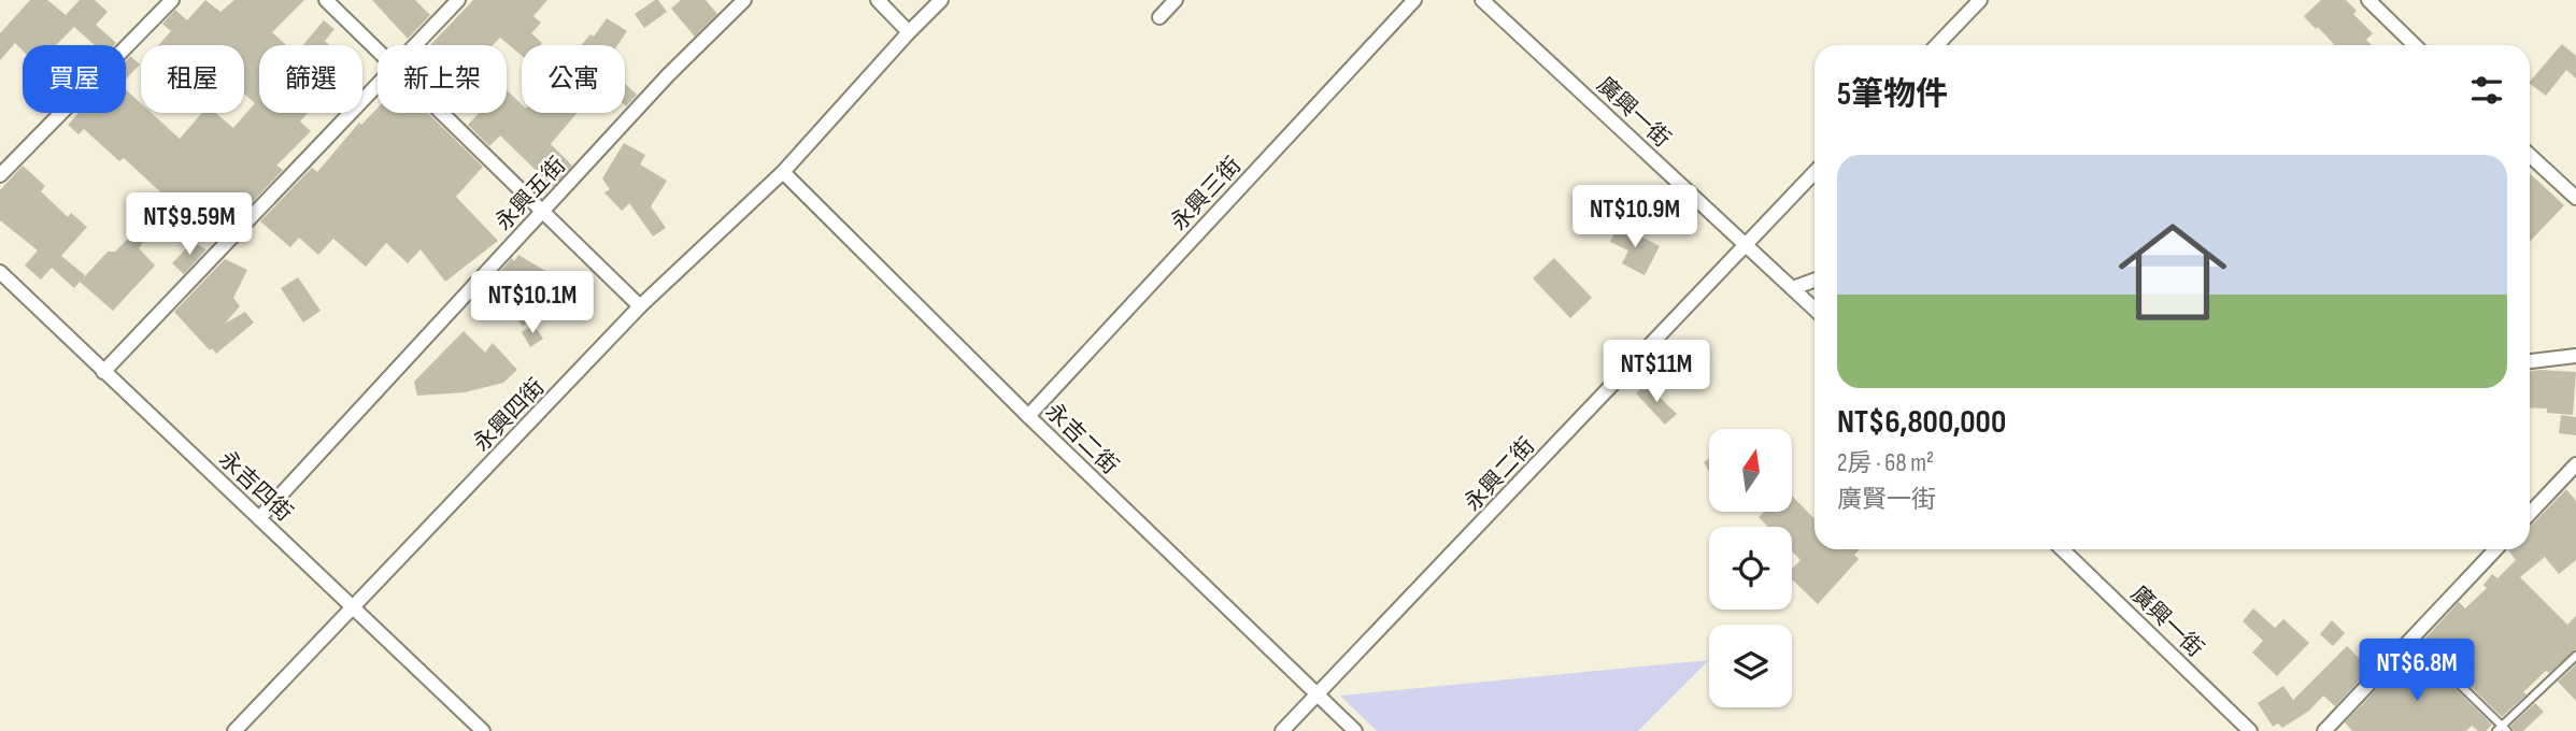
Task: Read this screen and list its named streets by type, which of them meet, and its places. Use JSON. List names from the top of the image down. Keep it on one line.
{"streets":{"street":["廣興一街","永興五街","永興三街","永興四街","永吉二街","永興二街","永吉四街"]},"crossings":[["廣興一街","永興二街"],["永興五街","永吉四街"],["永興三街","永吉二街"],["永興四街","永吉二街"],["永興四街","永吉四街"],["永吉二街","永興二街"]],"north":"top","page":{"chip":["買屋","租屋","篩選","新上架","公寓"],"heading":"5筆物件","list":[{"name":"NT$6,800,000","note":"2房 · 68 m² · 廣賢一街"}],"price":["NT$10.9M","NT$9.59M","NT$10.1M","NT$11M","NT$6.8M"]}}
